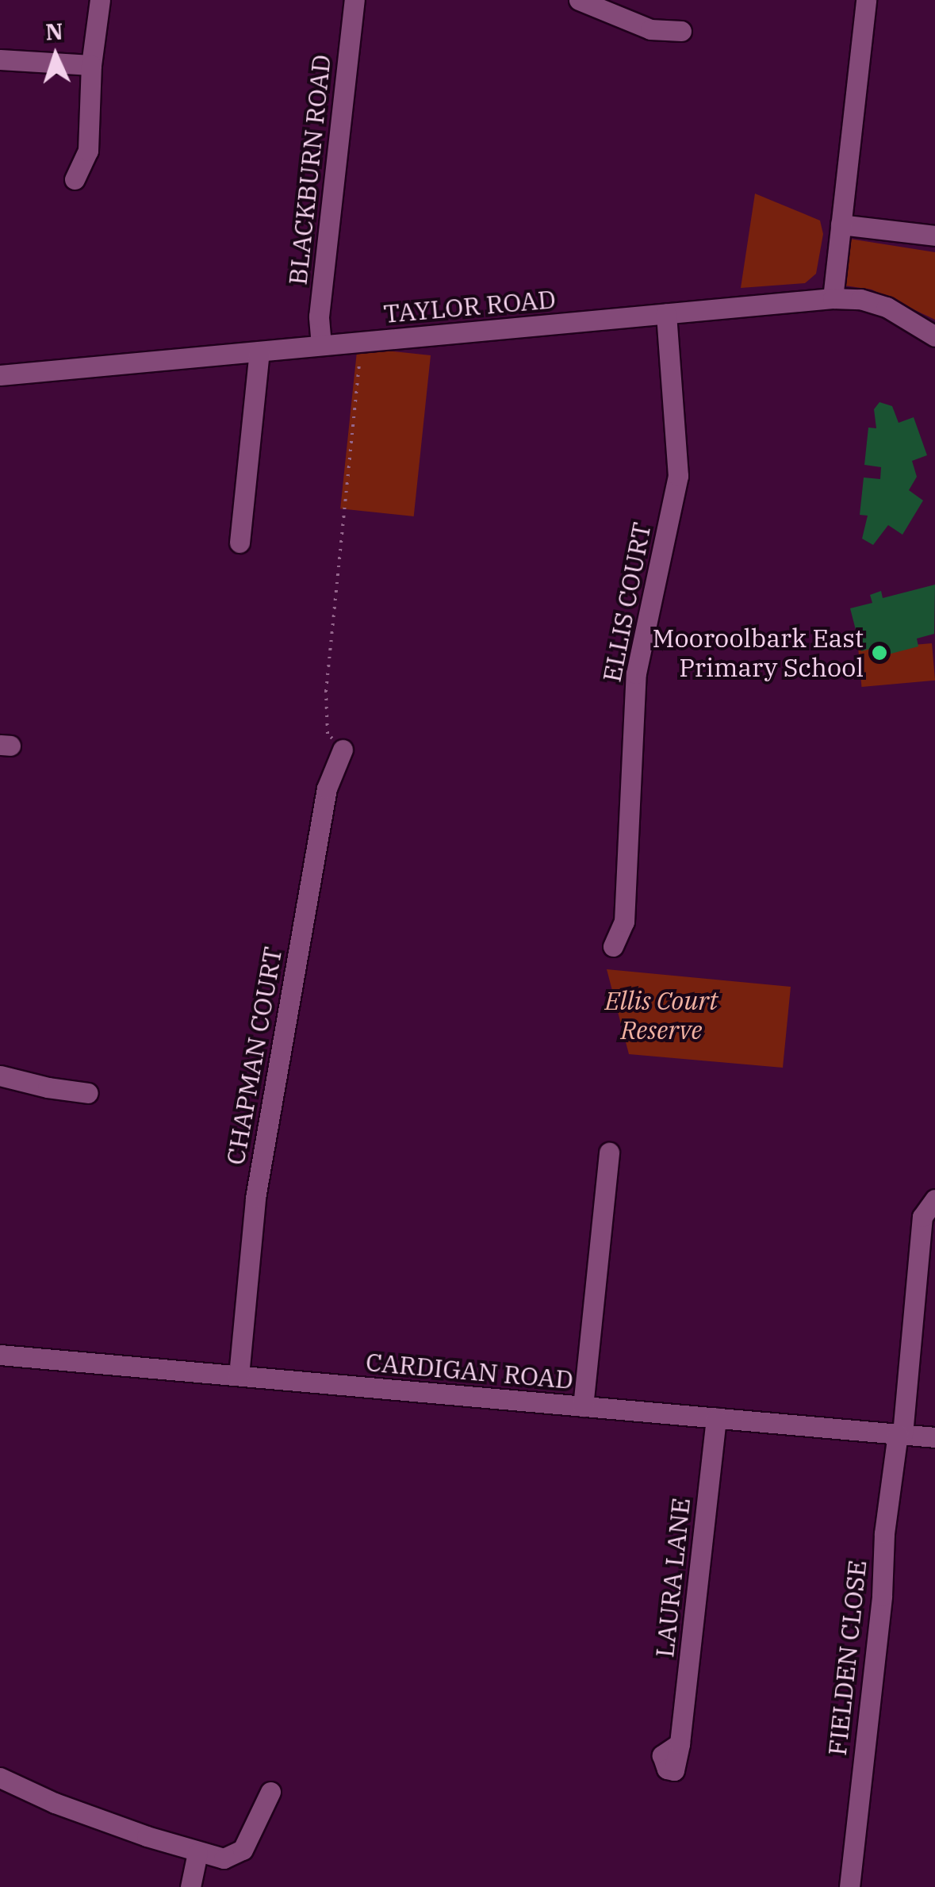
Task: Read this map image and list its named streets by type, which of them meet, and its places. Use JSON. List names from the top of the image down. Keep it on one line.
{"streets":{"street":["BLACKBURN ROAD","TAYLOR ROAD","ELLIS COURT","CHAPMAN COURT","CARDIGAN ROAD","LAURA LANE","FIELDEN CLOSE"]},"crossings":[["BLACKBURN ROAD","TAYLOR ROAD"],["TAYLOR ROAD","ELLIS COURT"],["CHAPMAN COURT","CARDIGAN ROAD"],["CARDIGAN ROAD","LAURA LANE"],["CARDIGAN ROAD","FIELDEN CLOSE"]],"parks":["Ellis Court Reserve"],"places":["Mooroolbark East Primary School"],"north":"top"}
